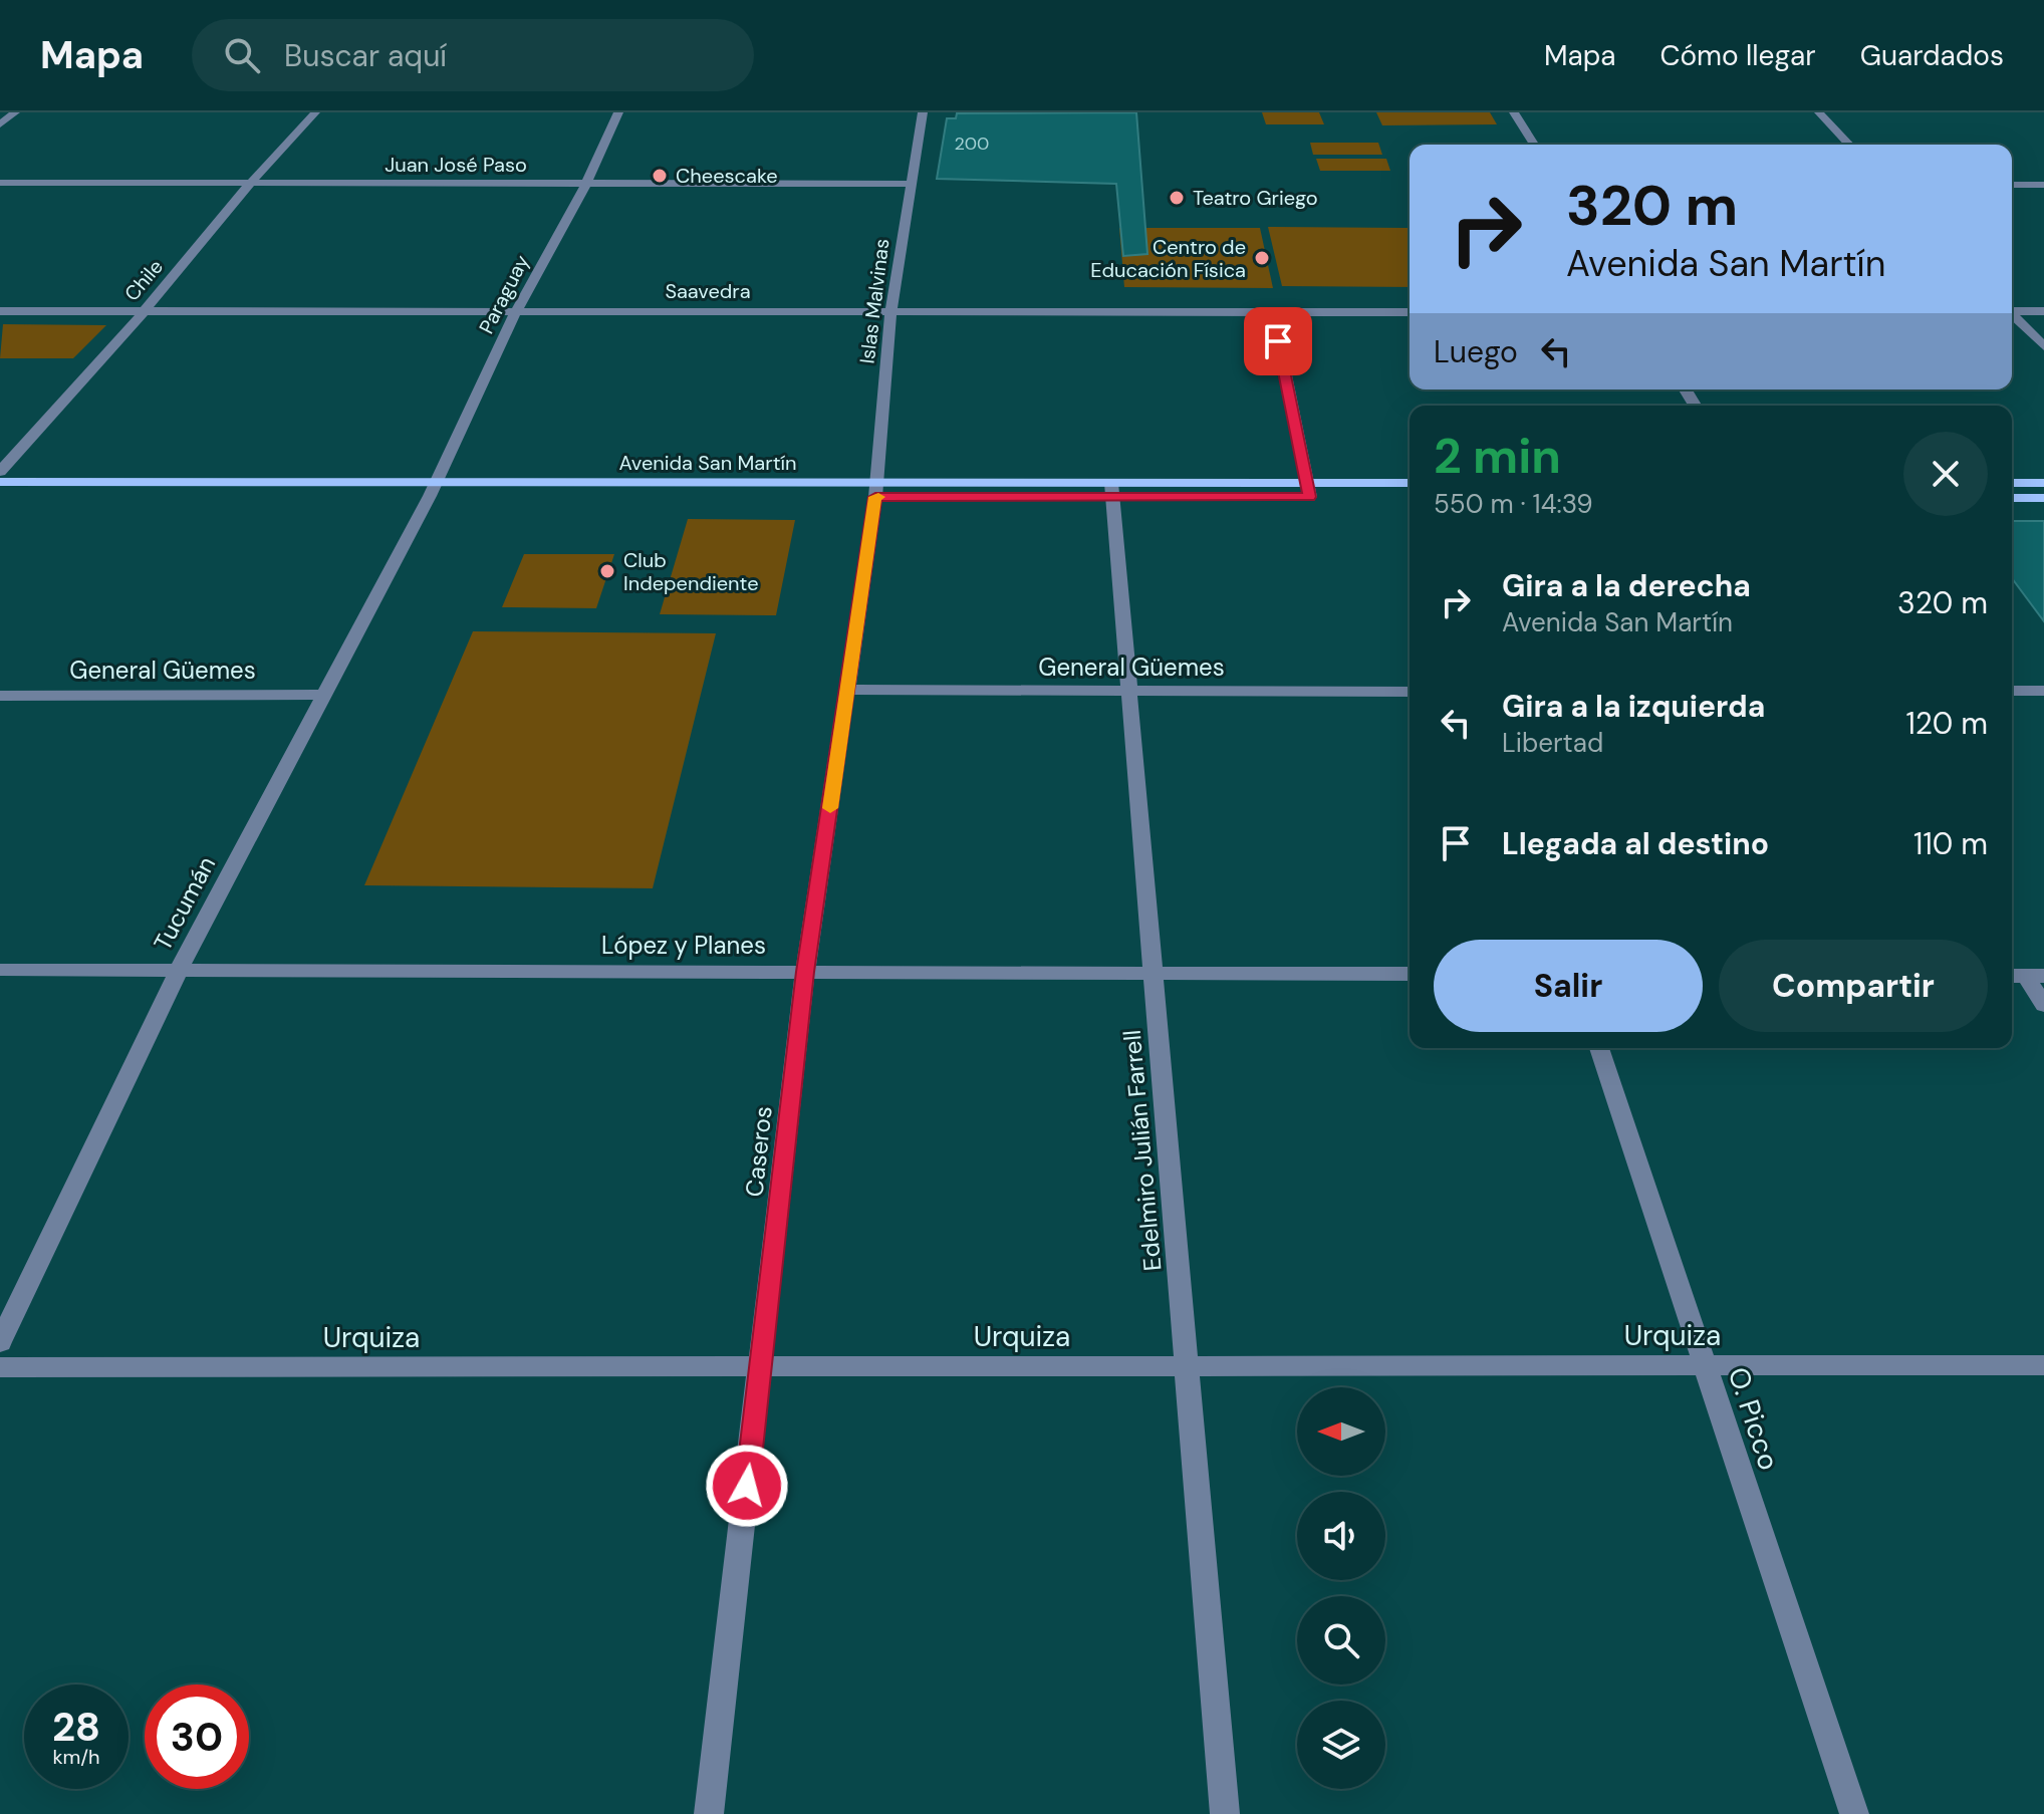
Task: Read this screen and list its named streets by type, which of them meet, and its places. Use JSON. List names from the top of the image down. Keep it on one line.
{"streets":{"main road":["Avenida San Martín"],"street":["Juan José Paso","Chile","Saavedra","Paraguay","Islas Malvinas","General Güemes","Tucumán","López y Planes","Edelmiro Julián Farrell","Caseros","Urquiza","O. Picco"]},"crossings":[["Juan José Paso","Chile"],["Juan José Paso","Paraguay"],["Juan José Paso","Islas Malvinas"],["Chile","Saavedra"],["Saavedra","Paraguay"],["Saavedra","Islas Malvinas"],["Paraguay","Avenida San Martín"],["Paraguay","Tucumán"],["Islas Malvinas","Avenida San Martín"],["Islas Malvinas","Caseros"],["Avenida San Martín","Tucumán"],["Avenida San Martín","Edelmiro Julián Farrell"],["Avenida San Martín","Caseros"],["General Güemes","Tucumán"],["General Güemes","Edelmiro Julián Farrell"],["General Güemes","Caseros"],["Tucumán","López y Planes"],["López y Planes","Edelmiro Julián Farrell"],["López y Planes","Caseros"],["Edelmiro Julián Farrell","Urquiza"],["Caseros","Urquiza"],["Urquiza","O. Picco"]],"places":["Cheescake","Teatro Griego","Centro de Educación Física","Club Independiente"],"house_numbers":["200"],"north":"left","page":{"header":"Mapa","search":"Buscar aquí","nav":["Mapa","Cómo llegar","Guardados"],"turn":["320 m","Avenida San Martín"],"then":"Luego","heading":["2 min","550 m · 14:39"],"list":[{"name":"Gira a la derecha","note":"Avenida San Martín","value":"320 m"},{"name":"Gira a la izquierda","note":"Libertad","value":"120 m"},{"name":"Llegada al destino","value":"110 m"}],"buttons":["Salir","Compartir"],"speed":"28 km/h","limit":"30"}}
